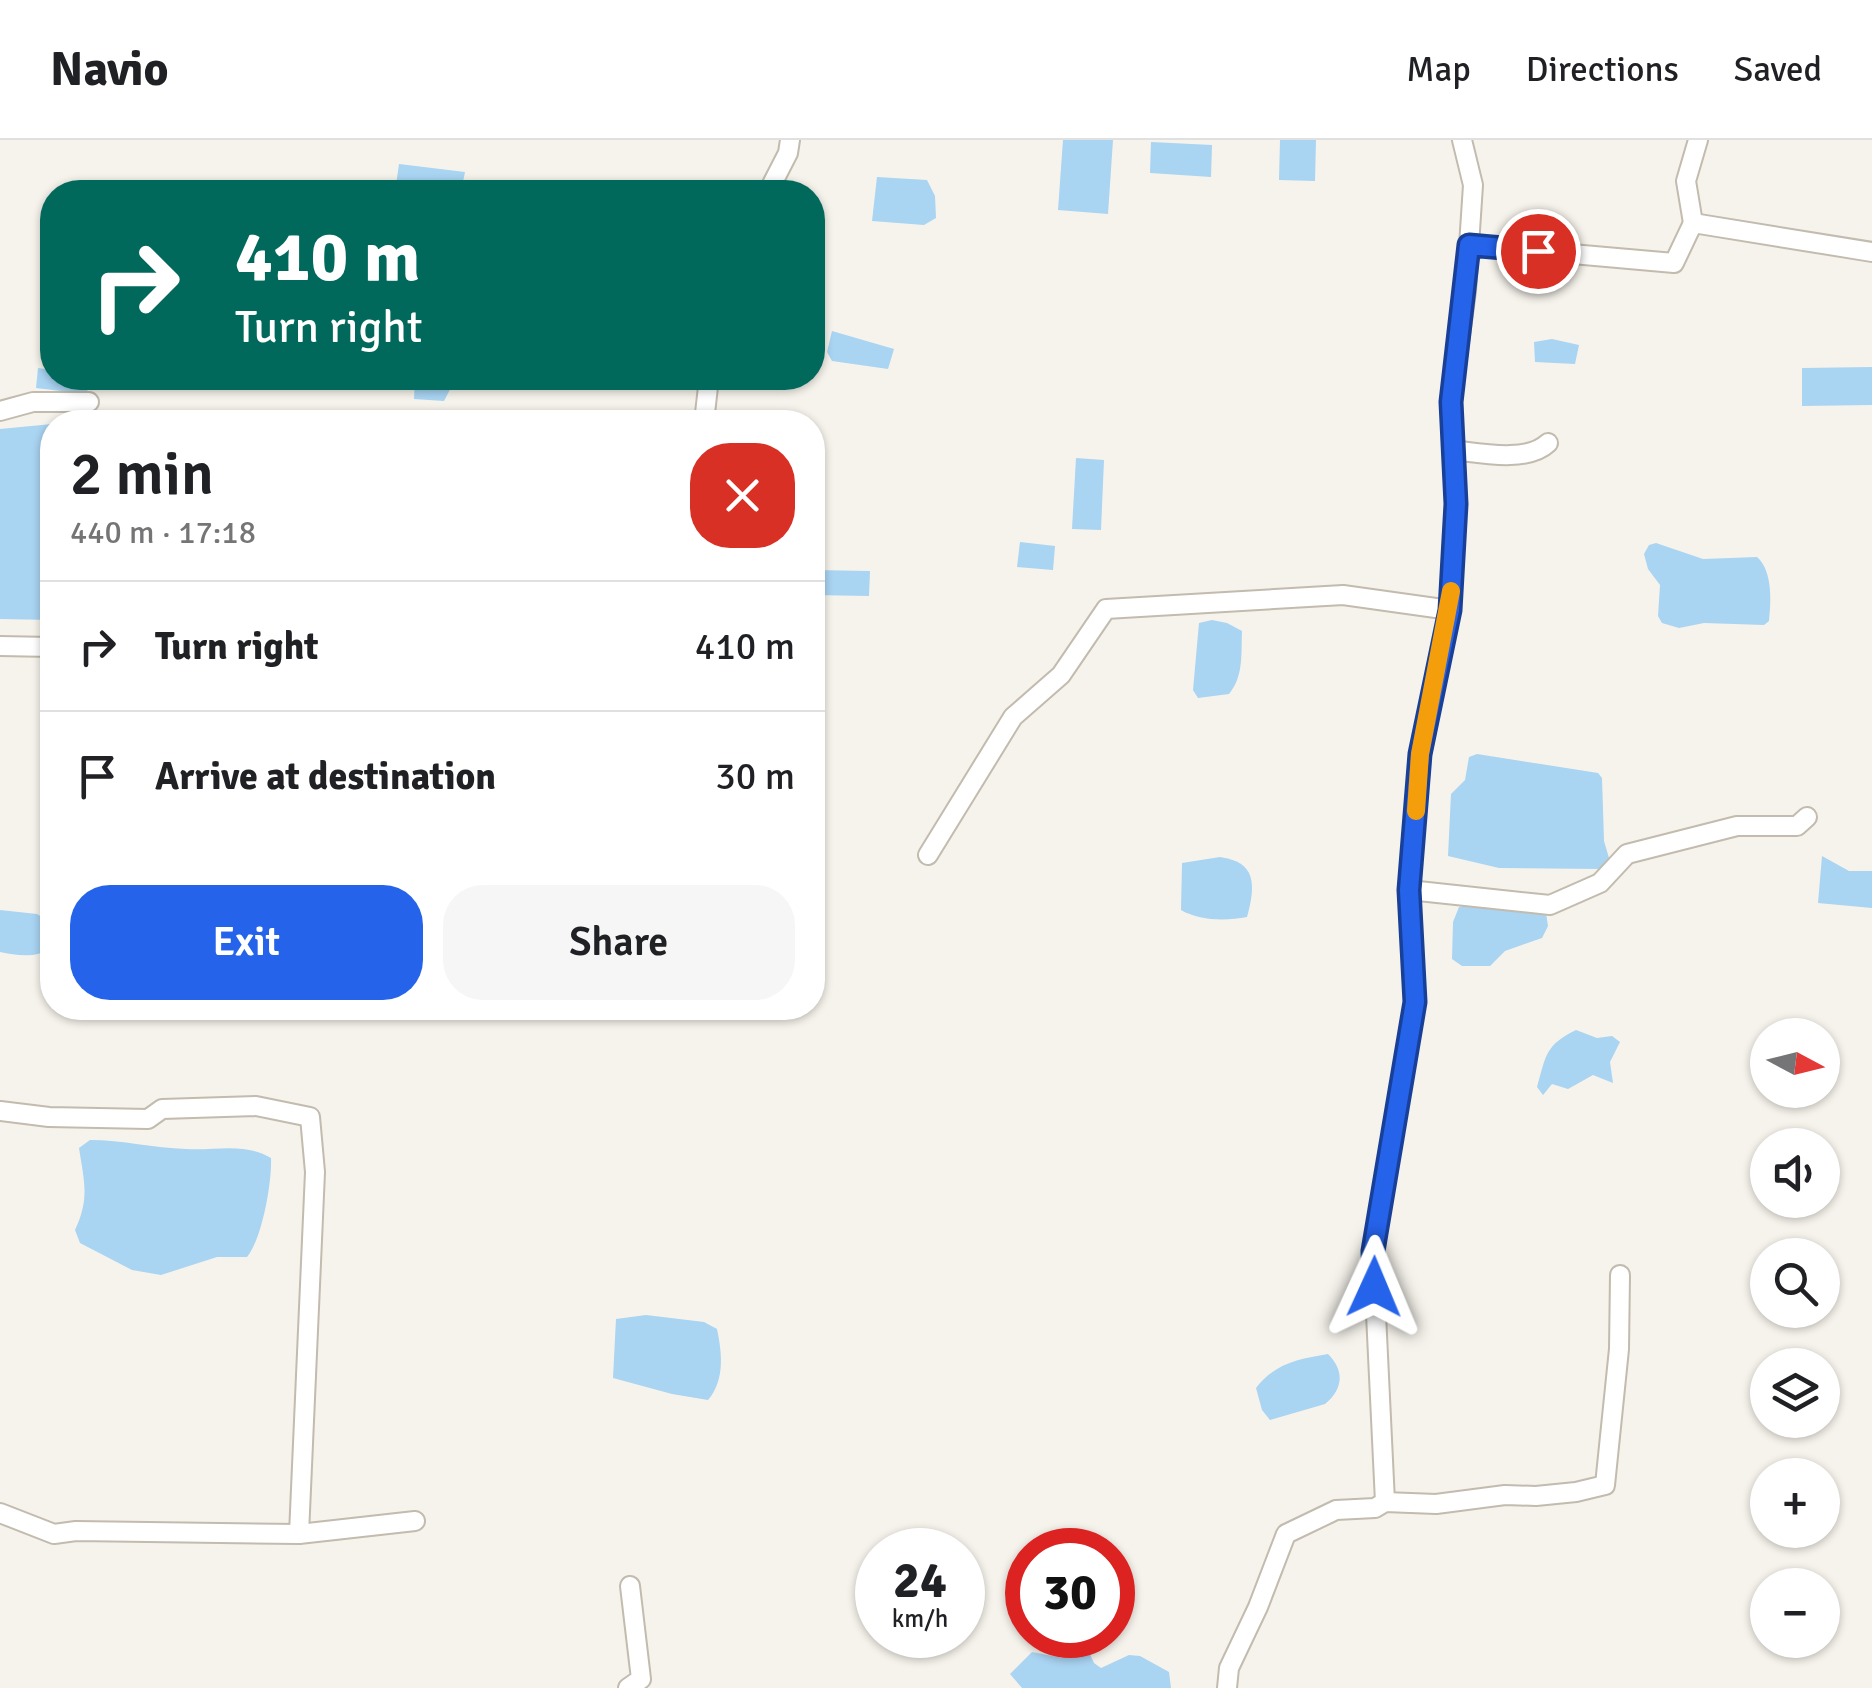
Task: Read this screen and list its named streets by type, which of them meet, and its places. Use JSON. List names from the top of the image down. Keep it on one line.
{"north":"right","page":{"header":"Navio","nav":["Map","Directions","Saved"],"turn":["410 m","Turn right"],"heading":["2 min","440 m · 17:18"],"list":[{"name":"Turn right","value":"410 m"},{"name":"Arrive at destination","value":"30 m"}],"buttons":["Exit","Share"],"map_buttons":["+","−"],"speed":"24 km/h","limit":"30"}}
